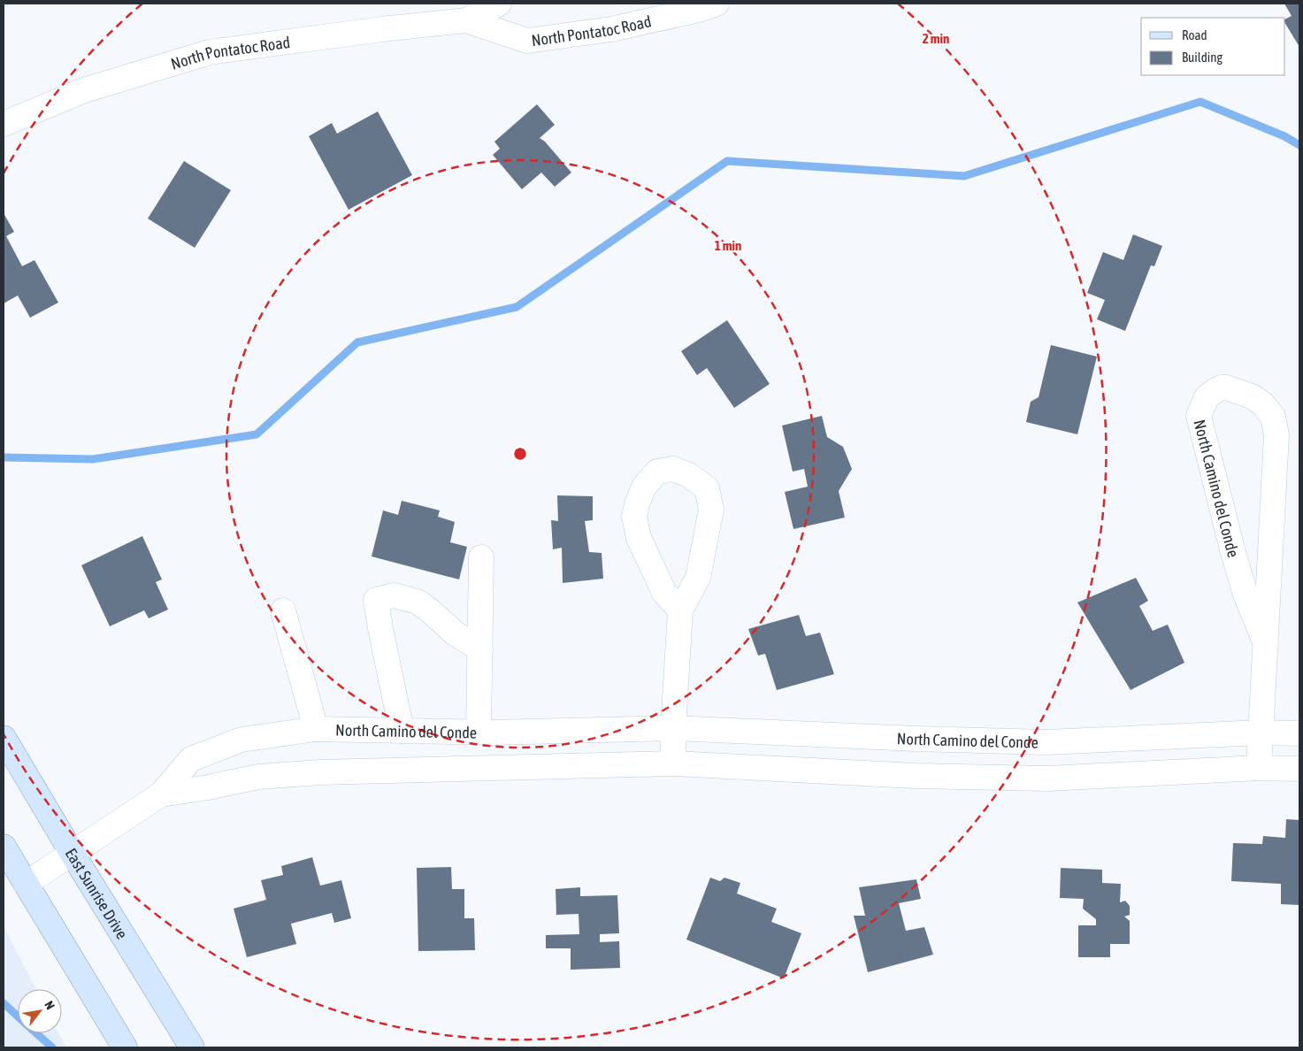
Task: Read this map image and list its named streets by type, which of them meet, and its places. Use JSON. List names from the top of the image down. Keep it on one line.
{"streets":{"main road":["East Sunrise Drive"],"street":["North Pontatoc Road","North Camino del Conde"]},"crossings":[["North Camino del Conde","East Sunrise Drive"]],"legend":["Road","Building"],"north":"top right","rings":["2 min","1 min"]}
